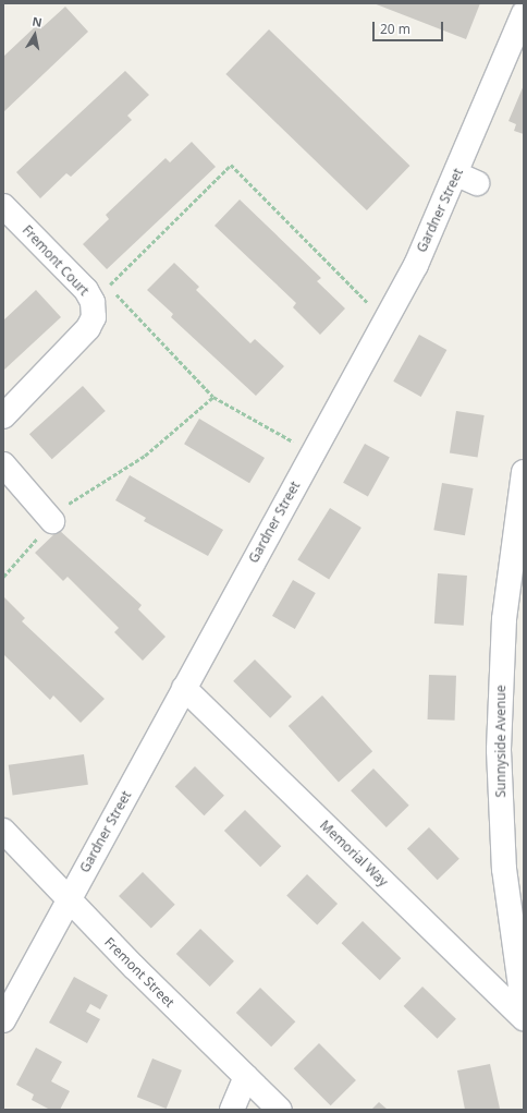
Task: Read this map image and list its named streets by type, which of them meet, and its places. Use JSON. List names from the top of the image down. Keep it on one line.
{"streets":{"street":["Gardner Street","Fremont Court","Sunnyside Avenue","Memorial Way","Fremont Street"]},"crossings":[["Gardner Street","Memorial Way"],["Gardner Street","Fremont Street"]],"scale_bar":"20 m","north":"top"}
